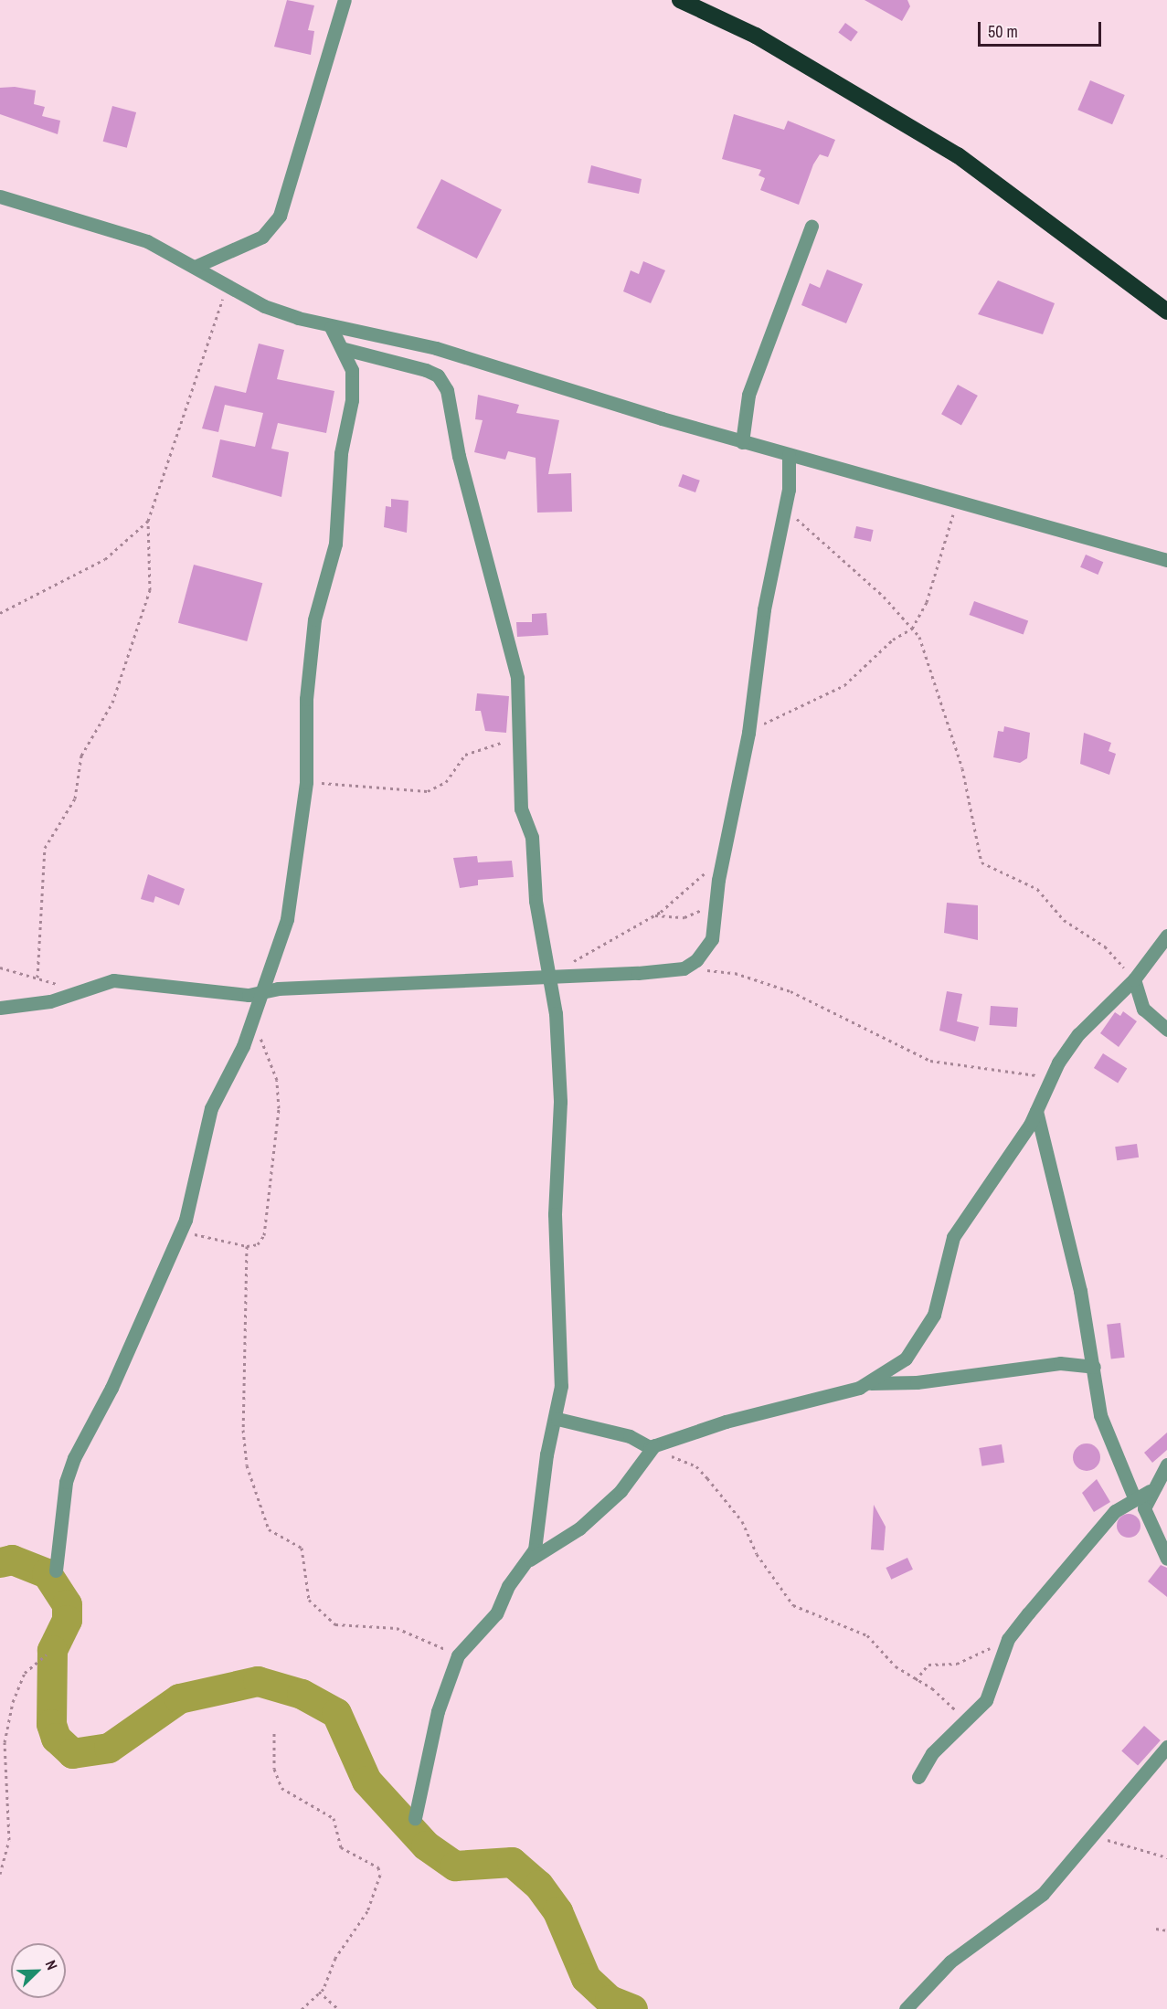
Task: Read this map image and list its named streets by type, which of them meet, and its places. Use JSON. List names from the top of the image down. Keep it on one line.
{"scale_bar":"50 m","north":"top right"}
